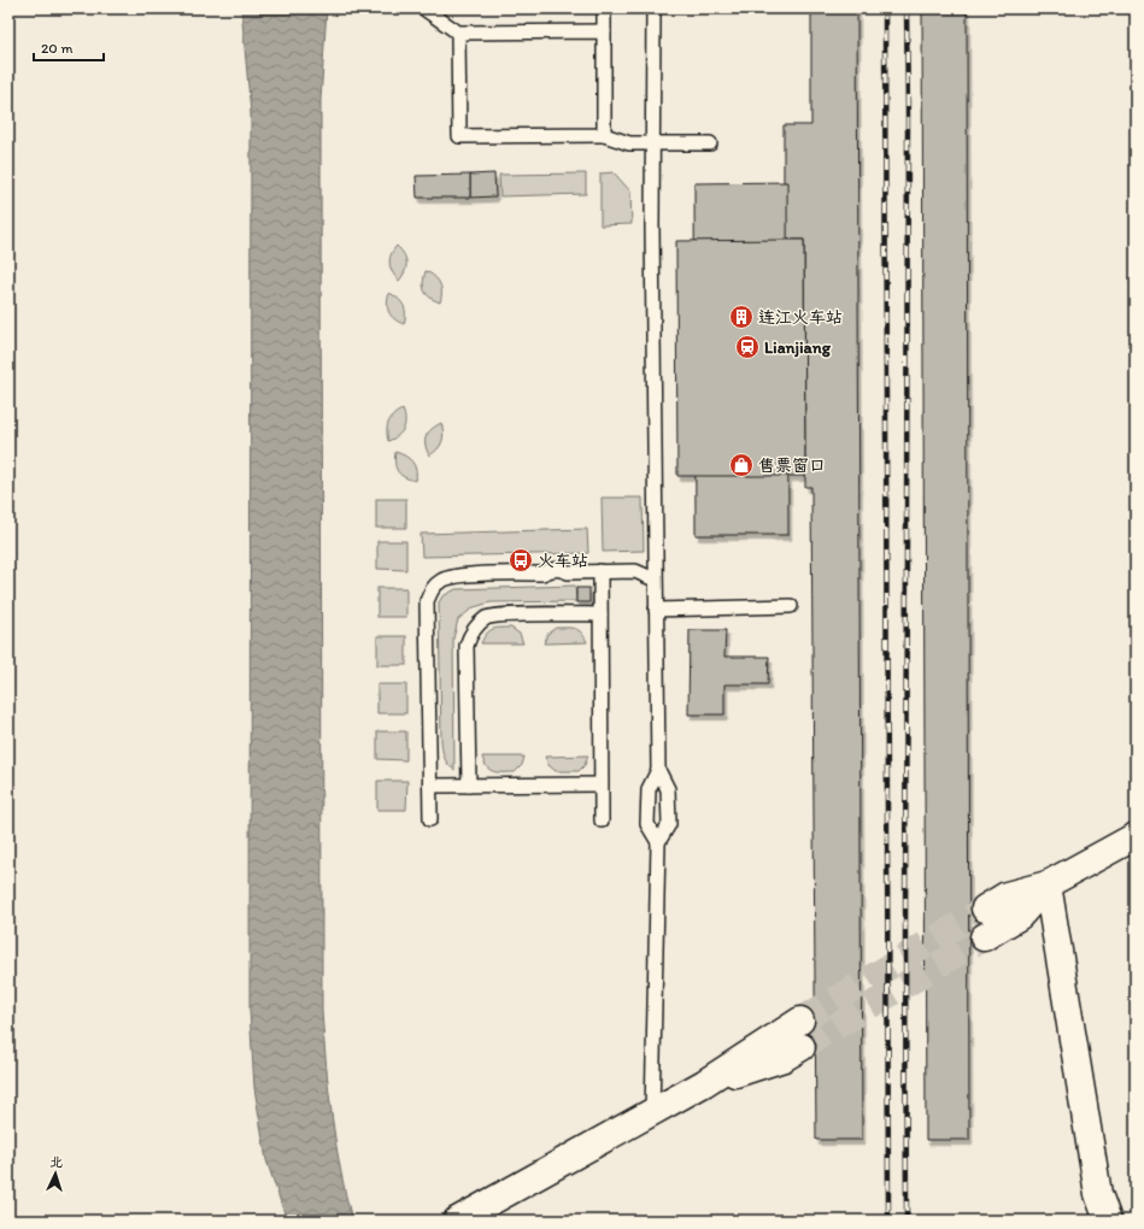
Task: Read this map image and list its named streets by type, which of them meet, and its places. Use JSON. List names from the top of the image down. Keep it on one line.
{"places":{"building":["连江火车站"],"station":["Lianjiang"],"shop":["售票窗口"],"bus stop":["火车站"]},"scale_bar":"20 m","north":"top"}
